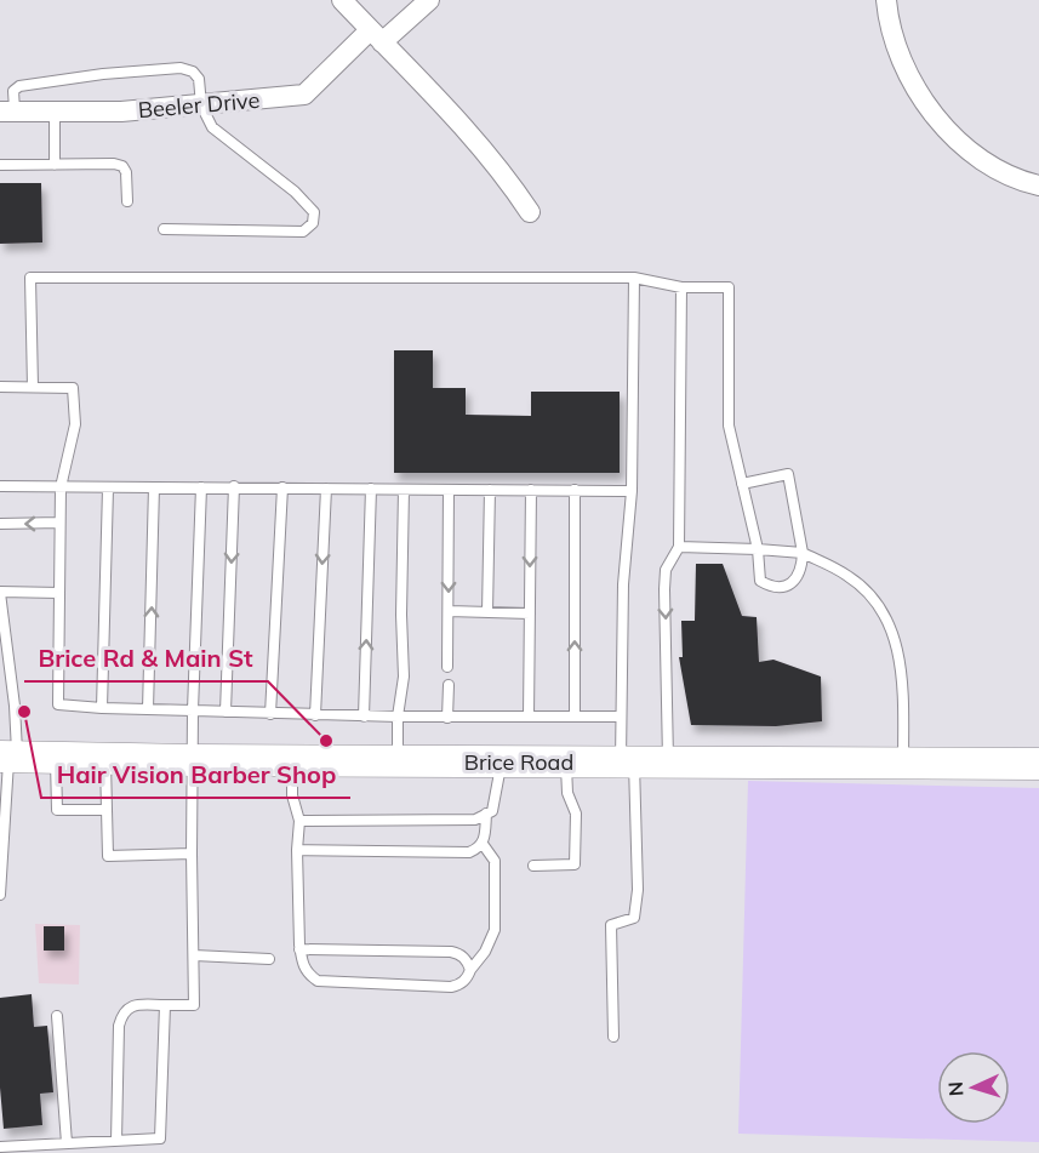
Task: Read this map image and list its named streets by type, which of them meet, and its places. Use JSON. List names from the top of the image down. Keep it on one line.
{"streets":{"main road":["Brice Road"],"street":["Beeler Drive"]},"places":["Hair Vision Barber Shop","Brice Rd & Main St"],"north":"left"}
